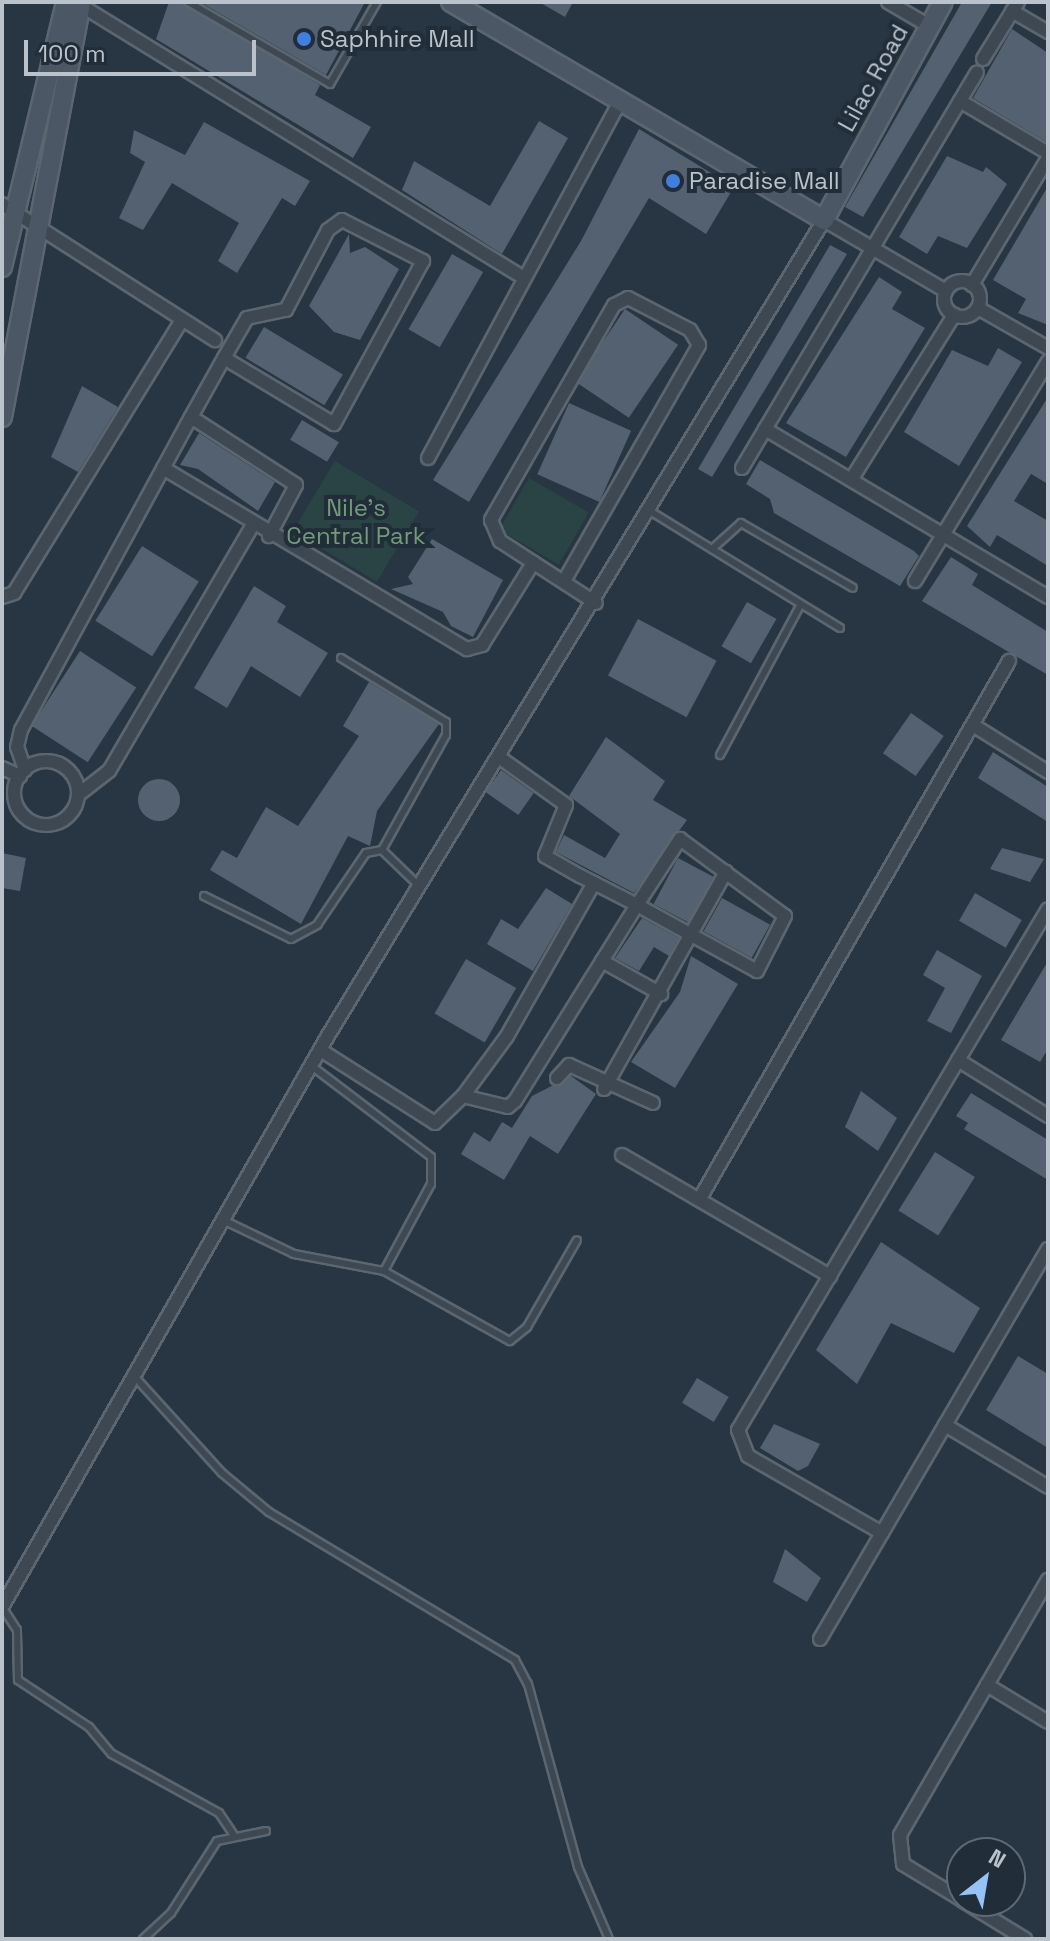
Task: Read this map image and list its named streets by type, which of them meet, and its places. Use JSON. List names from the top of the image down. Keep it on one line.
{"streets":{"street":["Lilac Road"]},"parks":["Nile's Central Park"],"places":["Saphhire Mall","Paradise Mall"],"scale_bar":"100 m","north":"top right"}
